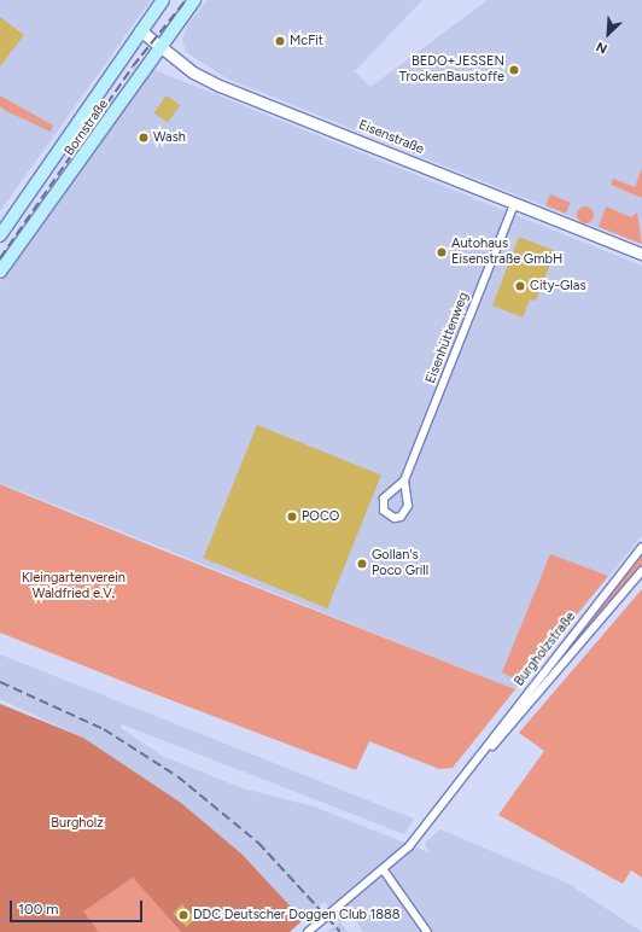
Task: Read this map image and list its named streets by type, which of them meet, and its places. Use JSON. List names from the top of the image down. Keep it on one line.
{"streets":{"main road":["Bornstraße"],"street":["Eisenstraße","Eisenhüttenweg","Burgholzstraße"]},"crossings":[["Bornstraße","Eisenstraße"],["Eisenstraße","Eisenhüttenweg"]],"parks":["Kleingartenverein Waldfried e.V.","Burgholz"],"places":["McFit","BEDO+JESSEN TrockenBaustoffe","Wash","Autohaus Eisenstraße GmbH","City-Glas","POCO","Gollan's Poco Grill","DDC Deutscher Doggen Club 1888"],"scale_bar":"100 m","north":"bottom left"}
